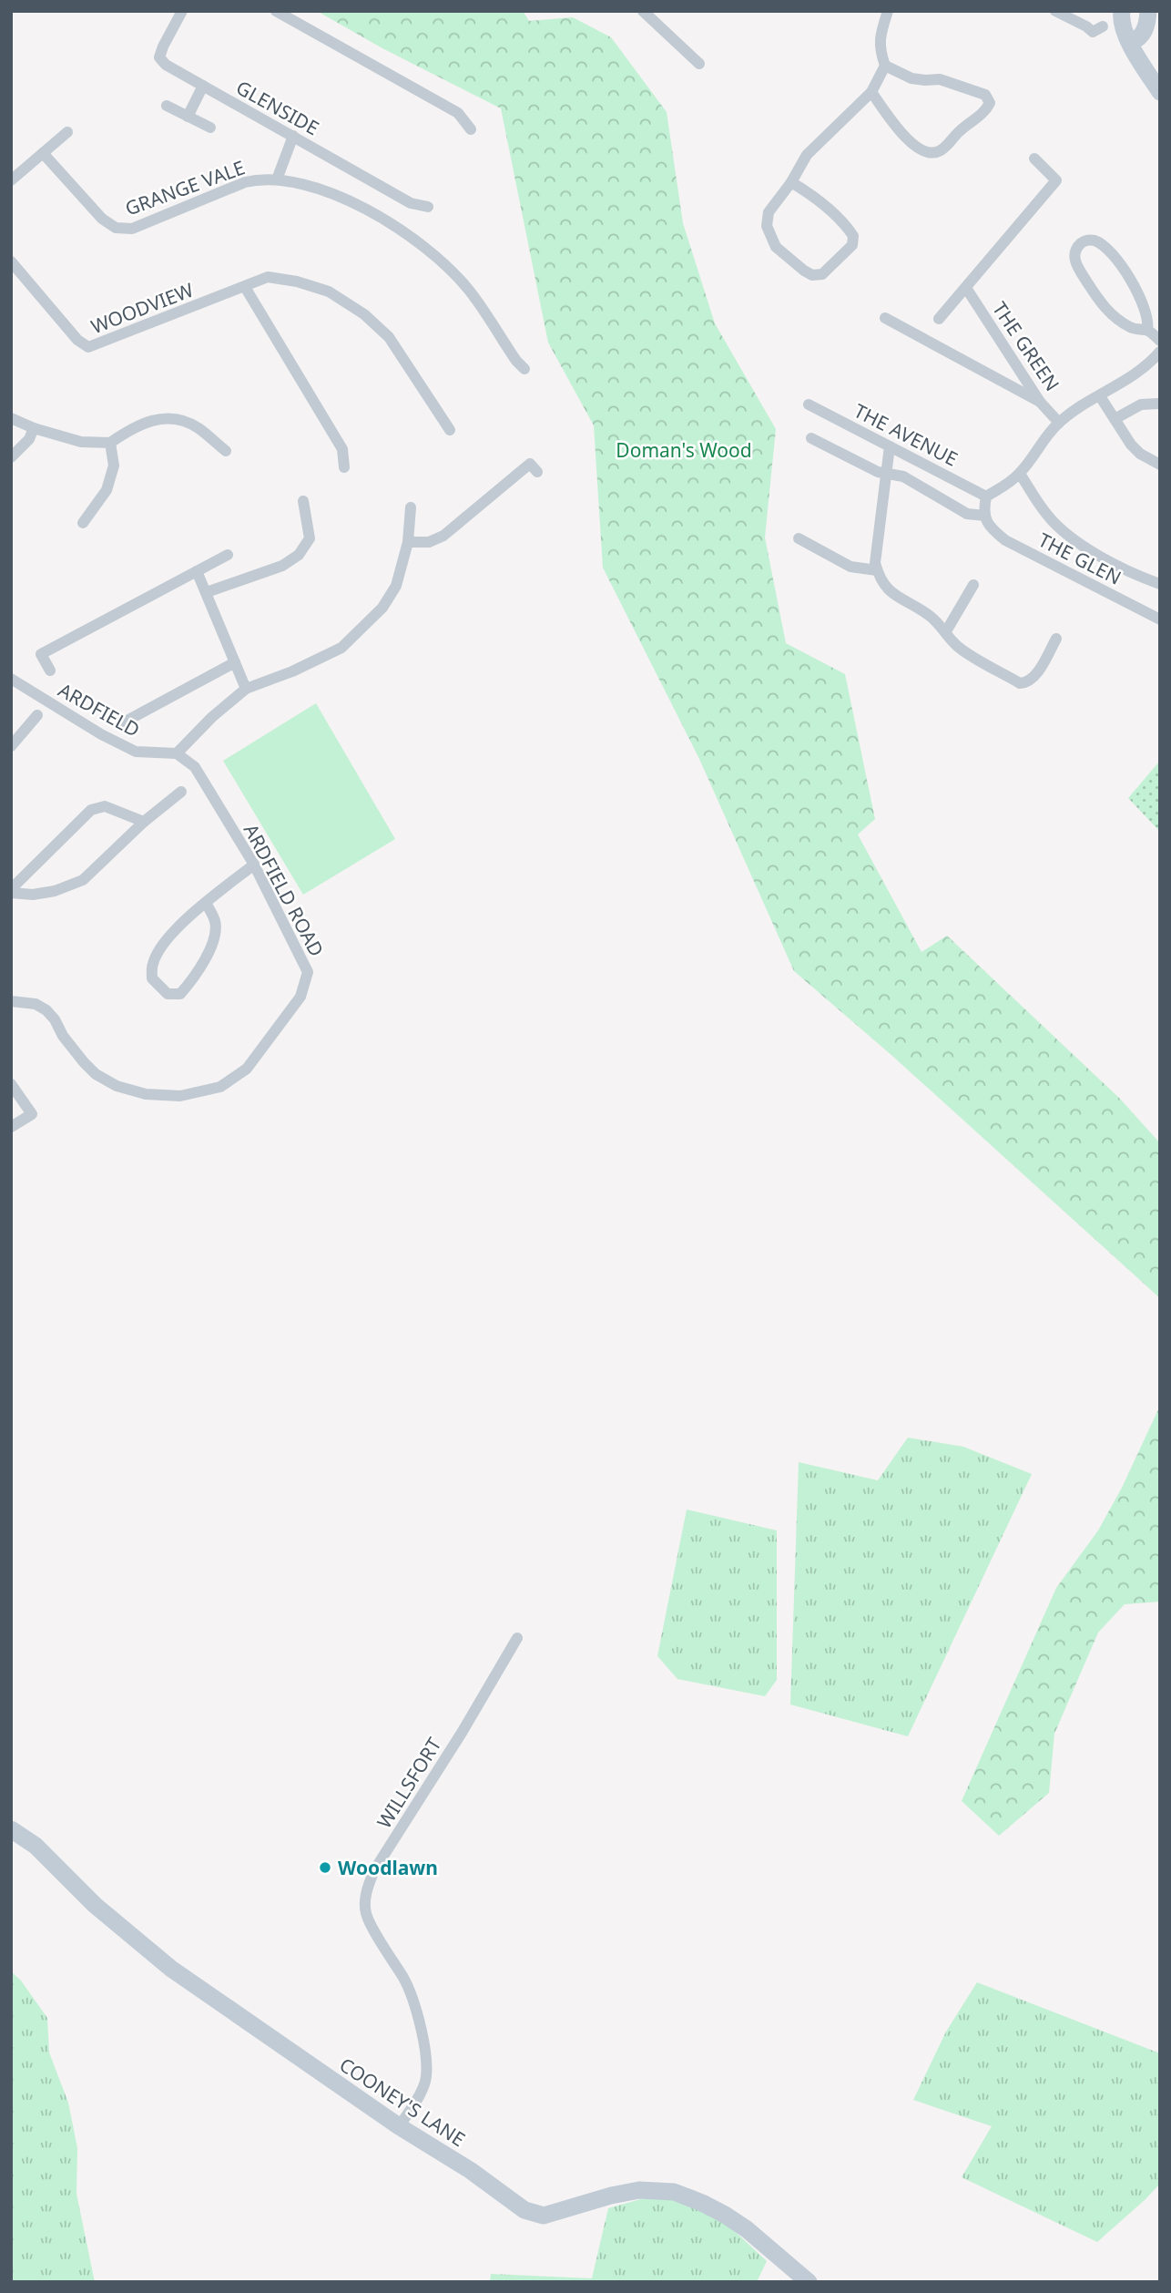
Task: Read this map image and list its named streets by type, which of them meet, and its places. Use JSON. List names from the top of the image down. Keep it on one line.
{"streets":{"street":["GLENSIDE","GRANGE VALE","WOODVIEW","THE GREEN","THE AVENUE","THE GLEN","ARDFIELD","ARDFIELD ROAD","WILLSFORT","COONEY'S LANE"]},"crossings":[["ARDFIELD","ARDFIELD ROAD"],["WILLSFORT","COONEY'S LANE"]],"parks":["Doman's Wood"],"places":["Woodlawn"]}
